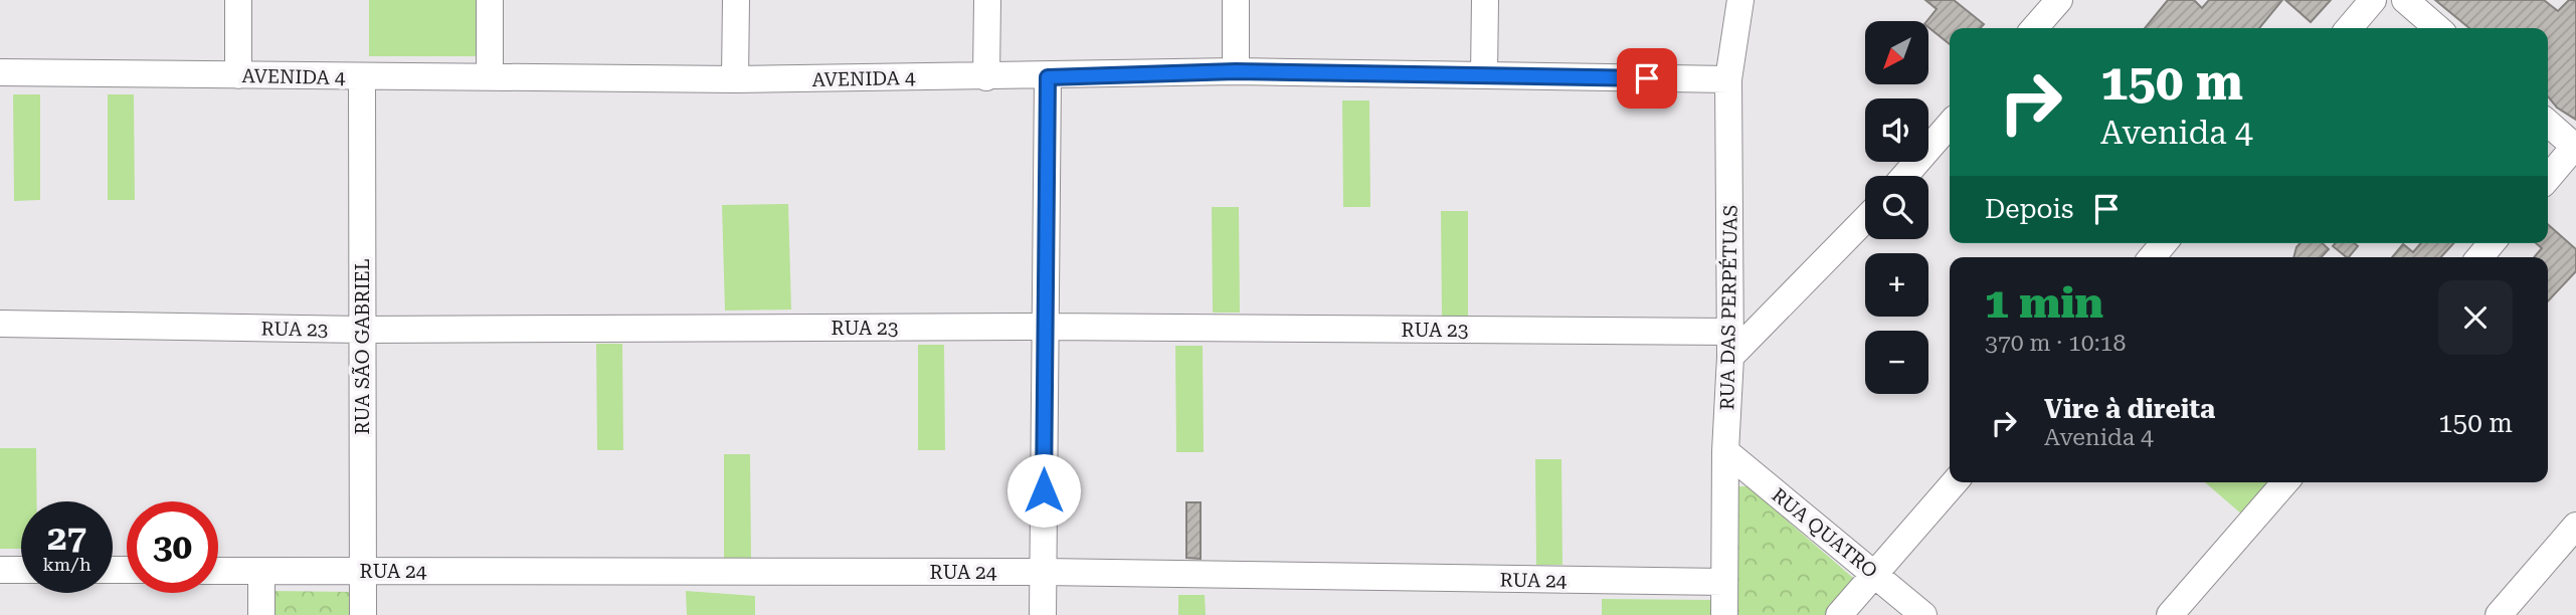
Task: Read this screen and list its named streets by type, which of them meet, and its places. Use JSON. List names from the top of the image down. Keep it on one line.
{"streets":{"street":["AVENIDA 4","RUA DAS PERPÉTUAS","RUA 23","RUA SÃO GABRIEL","RUA QUATRO","RUA 24"]},"crossings":[["AVENIDA 4","RUA DAS PERPÉTUAS"],["AVENIDA 4","RUA SÃO GABRIEL"],["RUA DAS PERPÉTUAS","RUA 23"],["RUA DAS PERPÉTUAS","RUA QUATRO"],["RUA DAS PERPÉTUAS","RUA 24"],["RUA 23","RUA SÃO GABRIEL"],["RUA SÃO GABRIEL","RUA 24"]],"north":"bottom left","page":{"map_buttons":["+","−"],"turn":["150 m","Avenida 4"],"then":"Depois","heading":["1 min","370 m · 10:18"],"list":[{"name":"Vire à direita","note":"Avenida 4","value":"150 m"}],"speed":"27 km/h","limit":"30"}}
